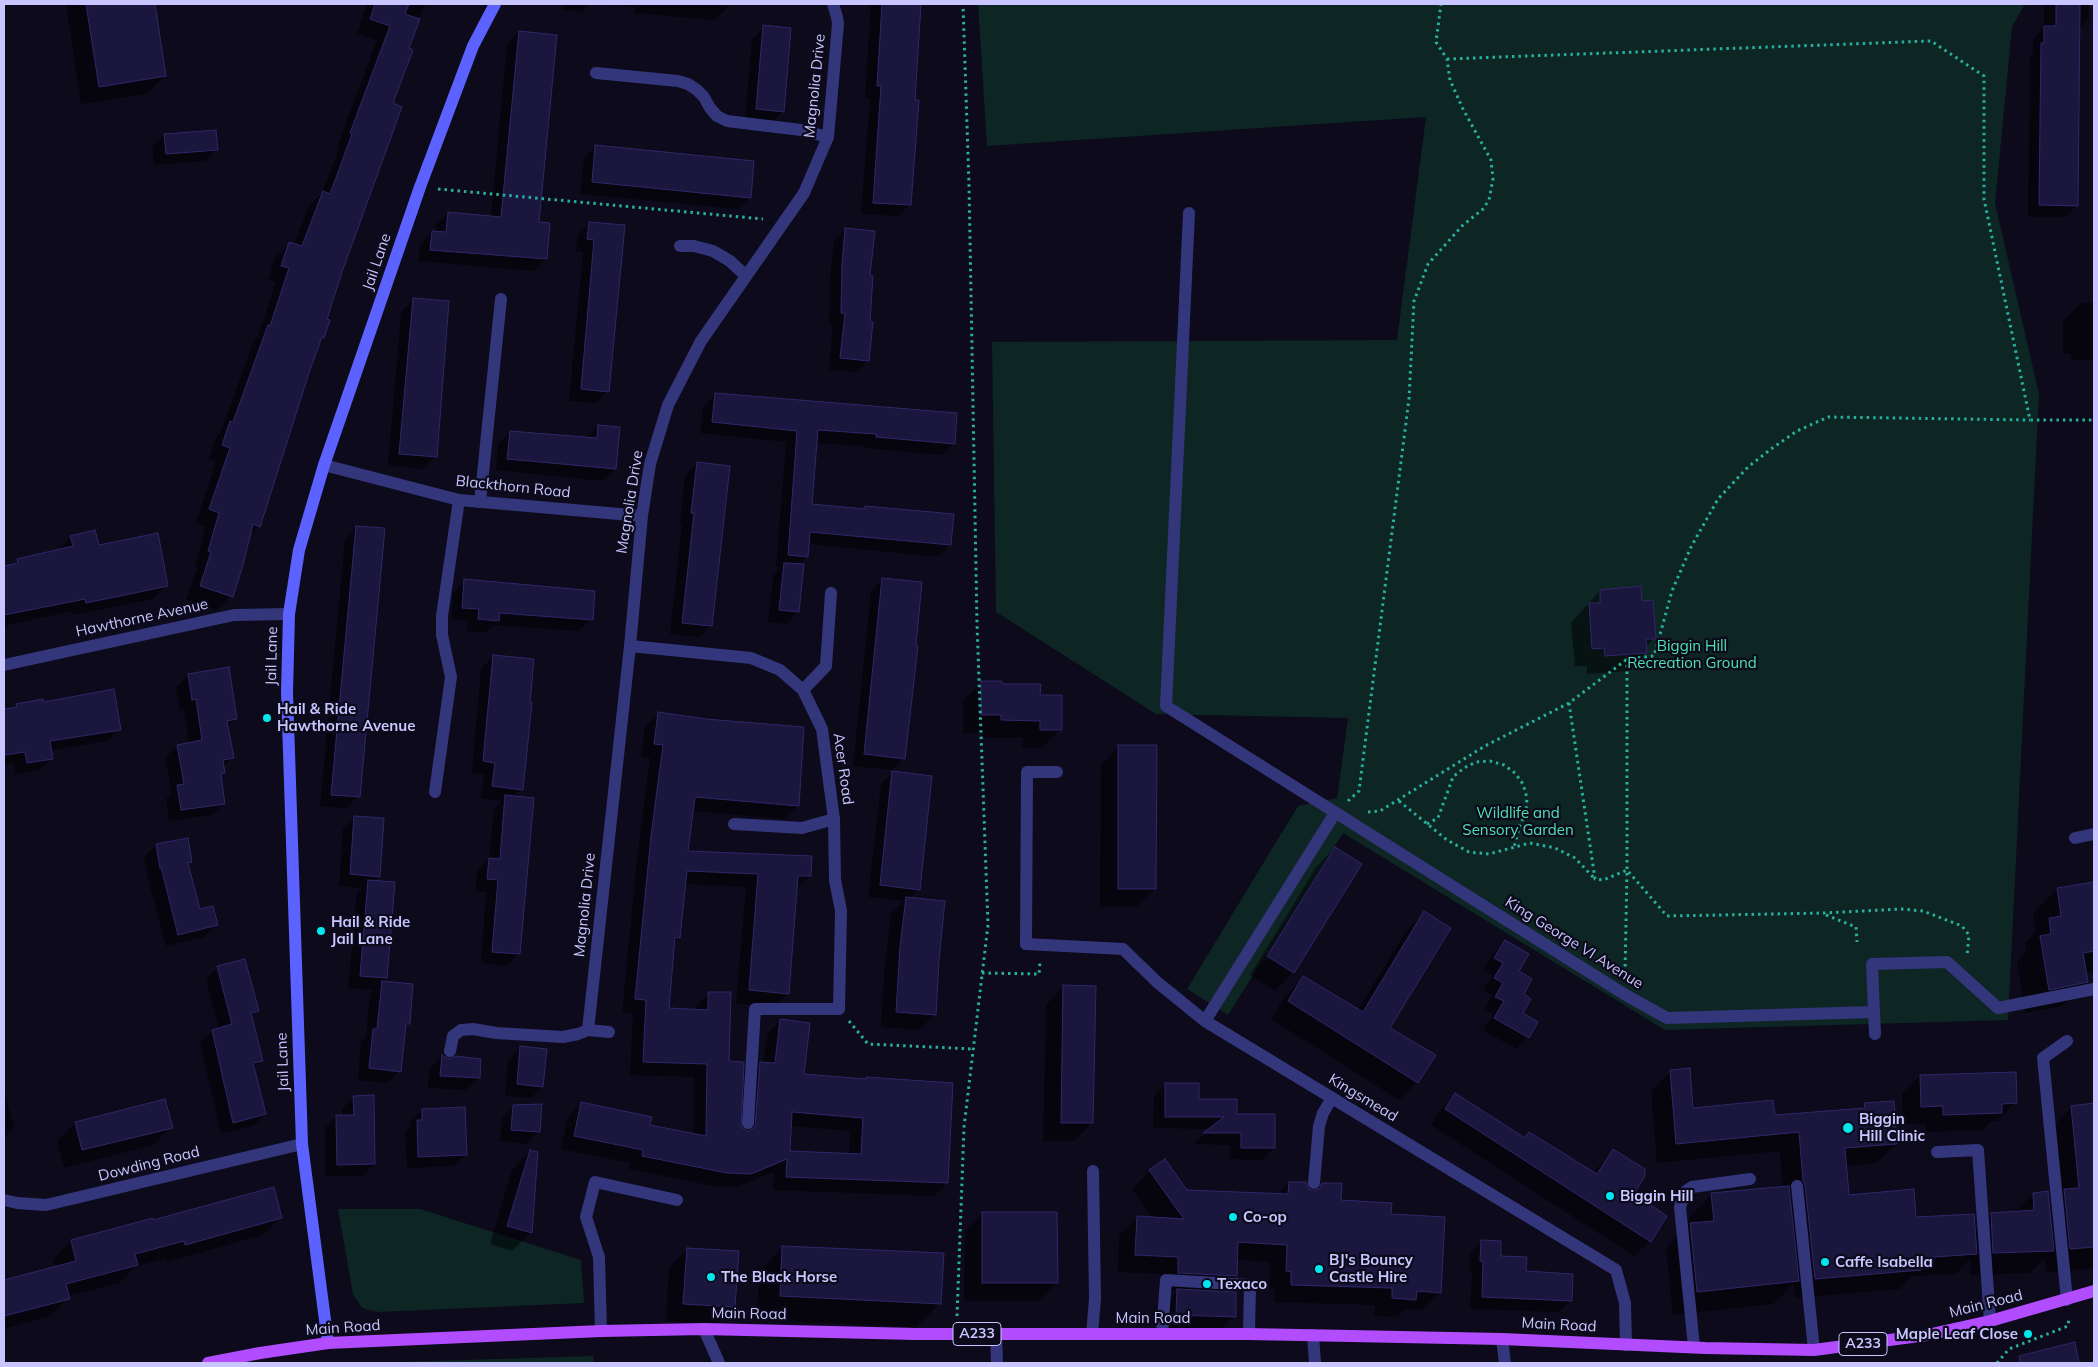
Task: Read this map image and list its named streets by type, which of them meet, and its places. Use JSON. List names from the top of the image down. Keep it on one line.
{"streets":{"main road":["Main Road","A233"],"street":["Magnolia Drive","Jail Lane","Blackthorn Road","Hawthorne Avenue","Acer Road","King George VI Avenue","Kingsmead","Dowding Road"]},"crossings":[["Magnolia Drive","Blackthorn Road"],["Magnolia Drive","Acer Road"],["Jail Lane","Blackthorn Road"],["Jail Lane","Hawthorne Avenue"],["Jail Lane","Dowding Road"],["Jail Lane","Main Road"],["Kingsmead","Main Road"]],"parks":["Biggin Hill Recreation Ground","Wildlife and Sensory Garden"],"places":["Hail & Ride Hawthorne Avenue","Hail & Ride Jail Lane","Biggin Hill Clinic","Biggin Hill","Co-op","Caffe Isabella","BJ's Bouncy Castle Hire","The Black Horse","Texaco","Maple Leaf Close"]}
